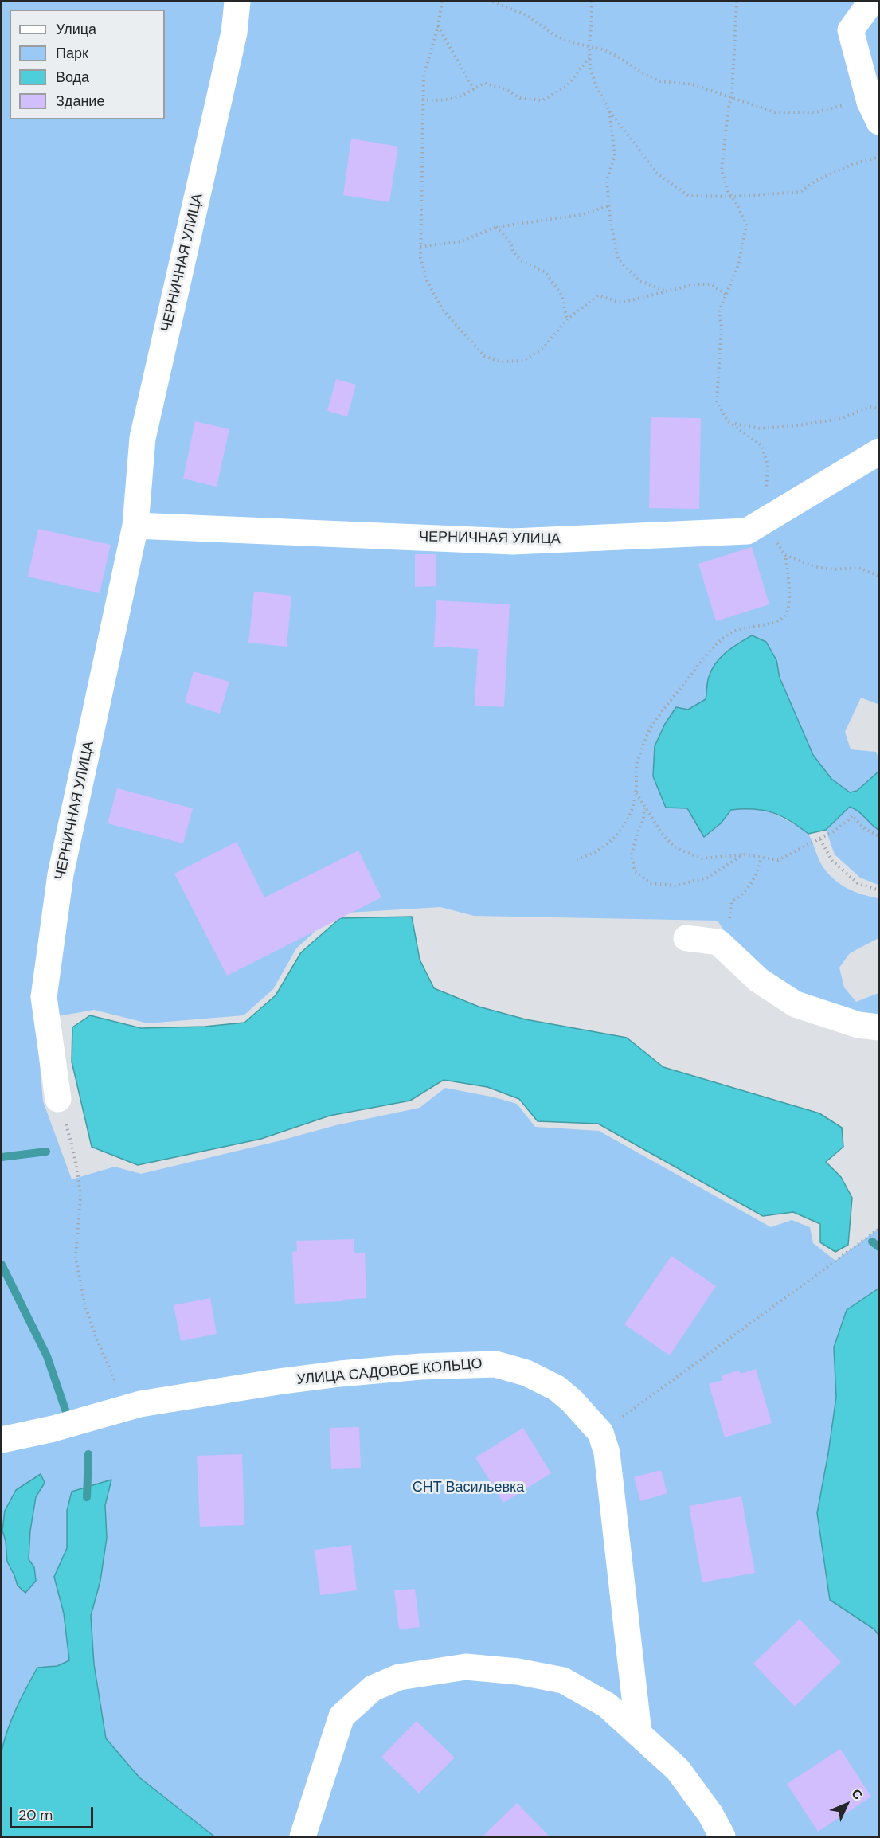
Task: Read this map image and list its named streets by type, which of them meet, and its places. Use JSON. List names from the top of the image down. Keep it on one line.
{"streets":{"street":["ЧЕРНИЧНАЯ УЛИЦА","УЛИЦА САДОВОЕ КОЛЬЦО"]},"parks":["СНТ Васильевка"],"legend":["Улица","Парк","Вода","Здание"],"scale_bar":"20 m","north":"top right"}
